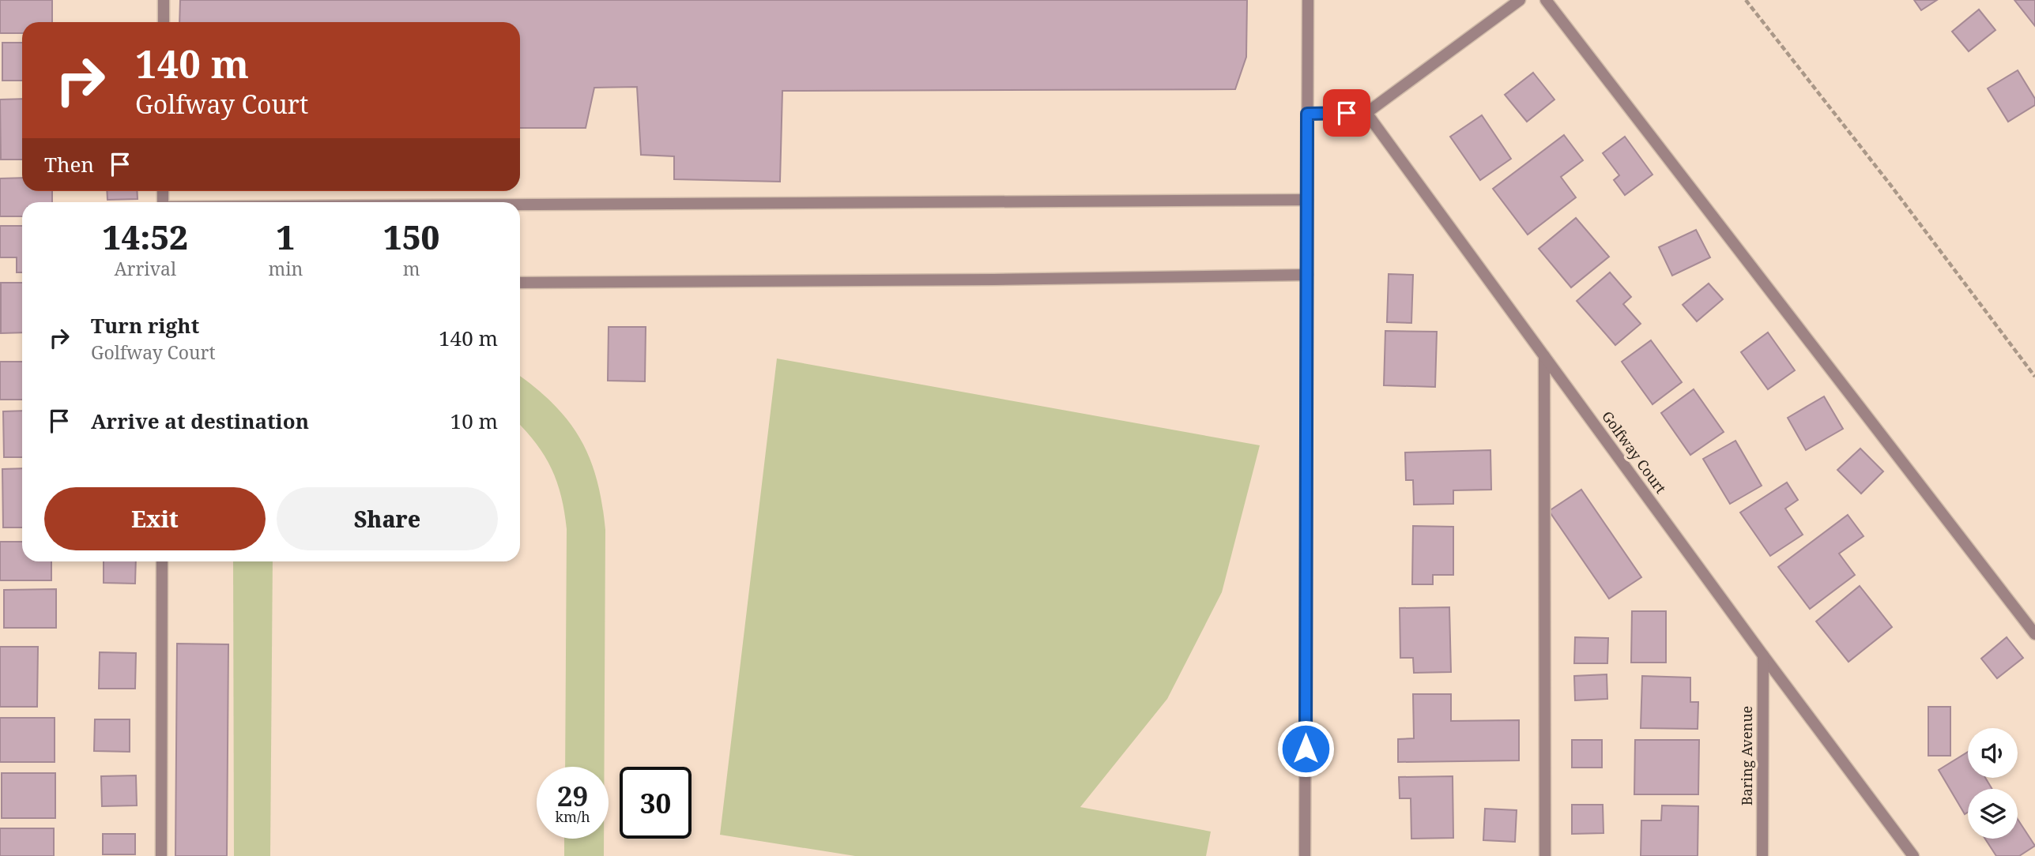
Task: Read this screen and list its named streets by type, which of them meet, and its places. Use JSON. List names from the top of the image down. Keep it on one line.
{"streets":{"street":["Golfway Court","Baring Avenue"]},"crossings":[["Golfway Court","Baring Avenue"]],"page":{"turn":["140 m","Golfway Court"],"then":"Then","eta":["14:52","Arrival","1","min","150","m"],"list":[{"name":"Turn right","note":"Golfway Court","value":"140 m"},{"name":"Arrive at destination","value":"10 m"}],"buttons":["Exit","Share"],"speed":"29 km/h","limit":"30"}}
